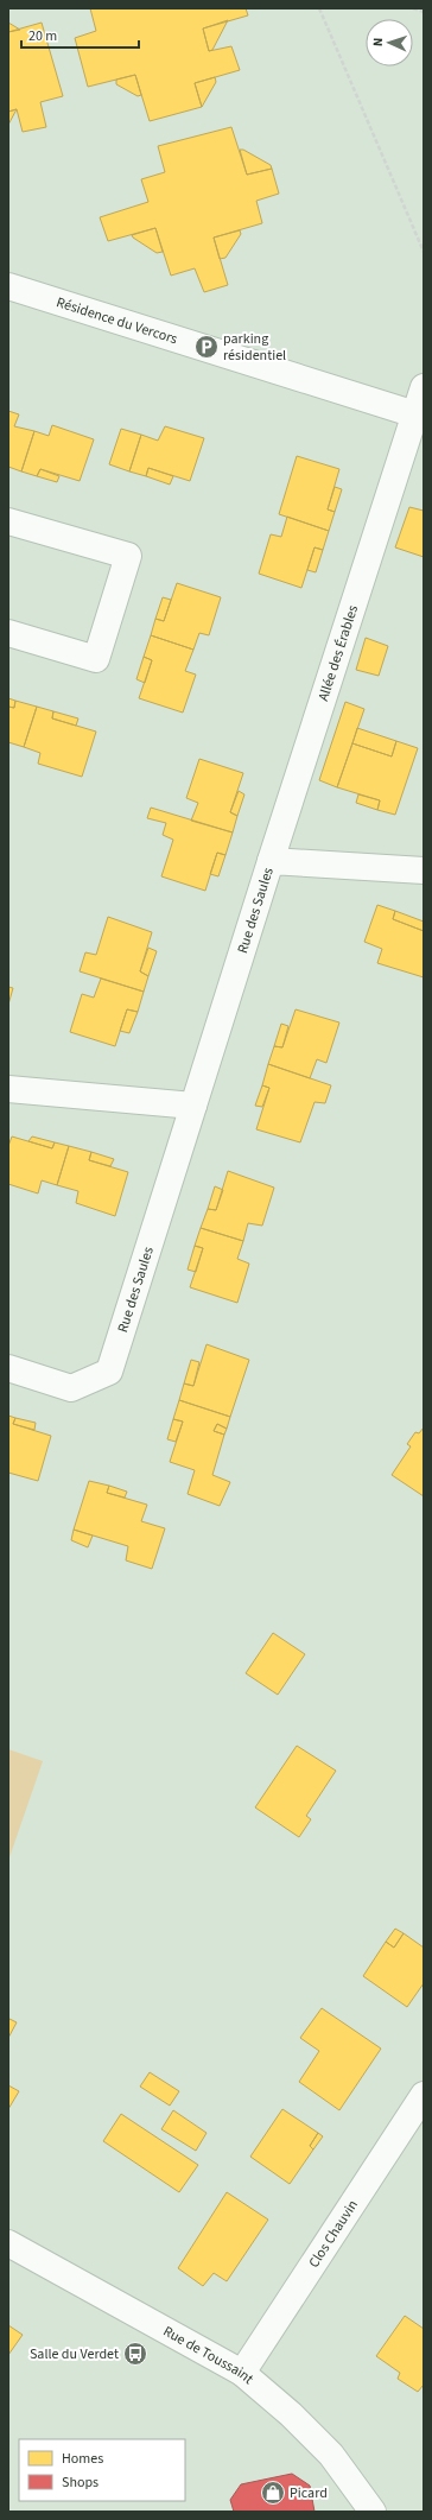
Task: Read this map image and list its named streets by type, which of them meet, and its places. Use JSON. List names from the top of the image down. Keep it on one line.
{"streets":{"street":["Résidence du Vercors","Allée des Érables","Rue des Saules","Clos Chauvin","Rue de Toussaint"]},"crossings":[["Résidence du Vercors","Allée des Érables"],["Allée des Érables","Rue des Saules"],["Clos Chauvin","Rue de Toussaint"]],"places":{"parking":["parking résidentiel"],"bus stop":["Salle du Verdet"],"shop":["Picard"]},"legend":["Homes","Shops"],"scale_bar":"20 m","north":"left"}
